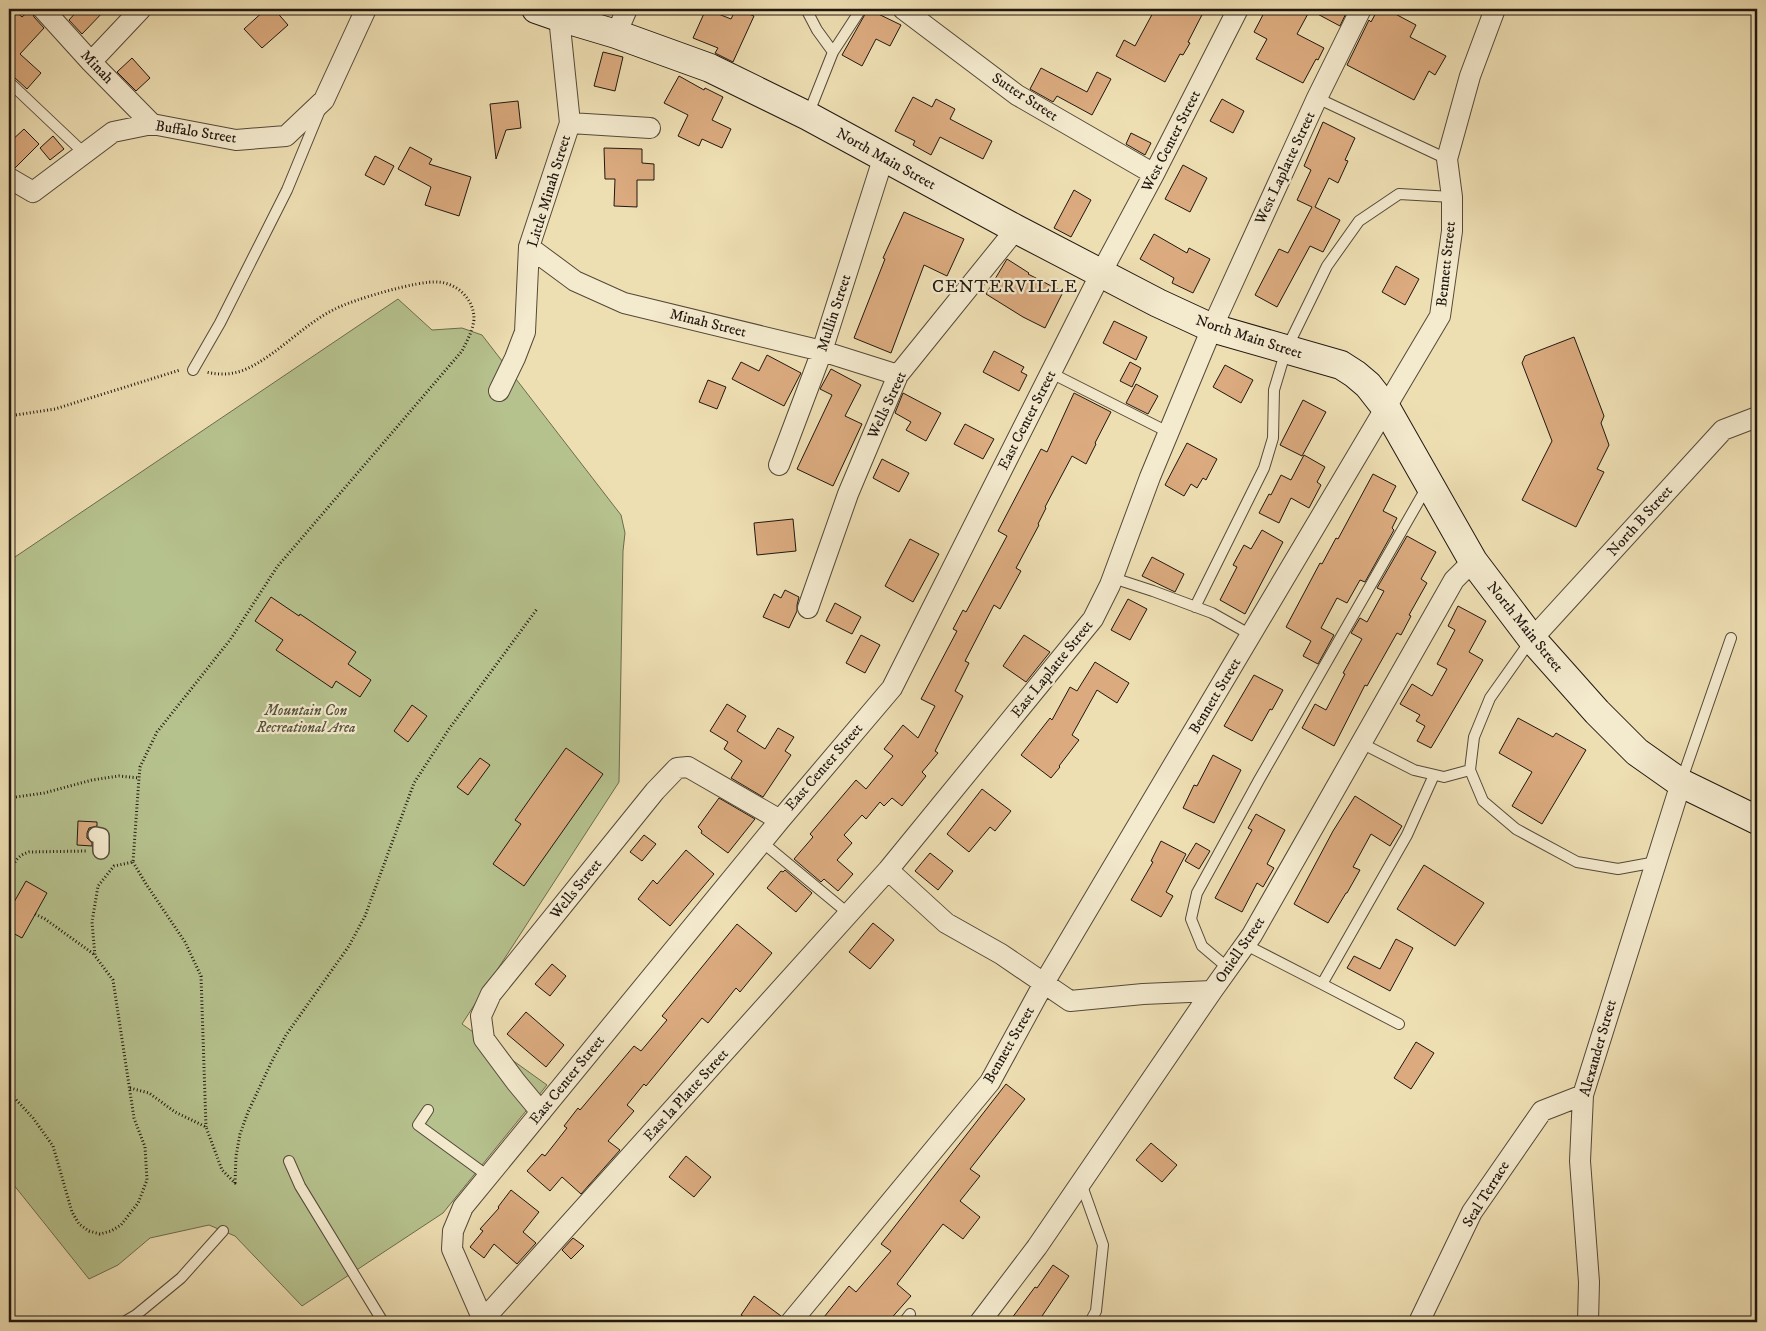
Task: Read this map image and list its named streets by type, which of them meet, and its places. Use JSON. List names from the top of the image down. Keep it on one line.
{"streets":{"main road":["North Main Street"],"street":["Minah","Sutter Street","Buffalo Street","West Center Street","West Laplatte Street","Little Minah Street","Bennett Street","Mullin Street","Minah Street","Wells Street","East Center Street","North B Street","East Laplatte Street","Oniell Street","Alexander Street","East la Platte Street","Seal Terrace"]},"crossings":[["Minah","Buffalo Street"],["Sutter Street","West Center Street"],["West Center Street","North Main Street"],["West Center Street","East Center Street"],["North Main Street","West Laplatte Street"],["North Main Street","Little Minah Street"],["North Main Street","Bennett Street"],["North Main Street","Mullin Street"],["North Main Street","Wells Street"],["North Main Street","East Center Street"],["North Main Street","North B Street"],["North Main Street","East Laplatte Street"],["North Main Street","Oniell Street"],["North Main Street","Alexander Street"],["West Laplatte Street","East Laplatte Street"],["Little Minah Street","Minah Street"],["Mullin Street","Minah Street"],["Minah Street","Wells Street"],["Wells Street","East Center Street"],["East Center Street","East la Platte Street"],["East Laplatte Street","East la Platte Street"],["Alexander Street","Seal Terrace"]],"districts":["CENTERVILLE"],"parks":["Mountain Con Recreational Area"]}
